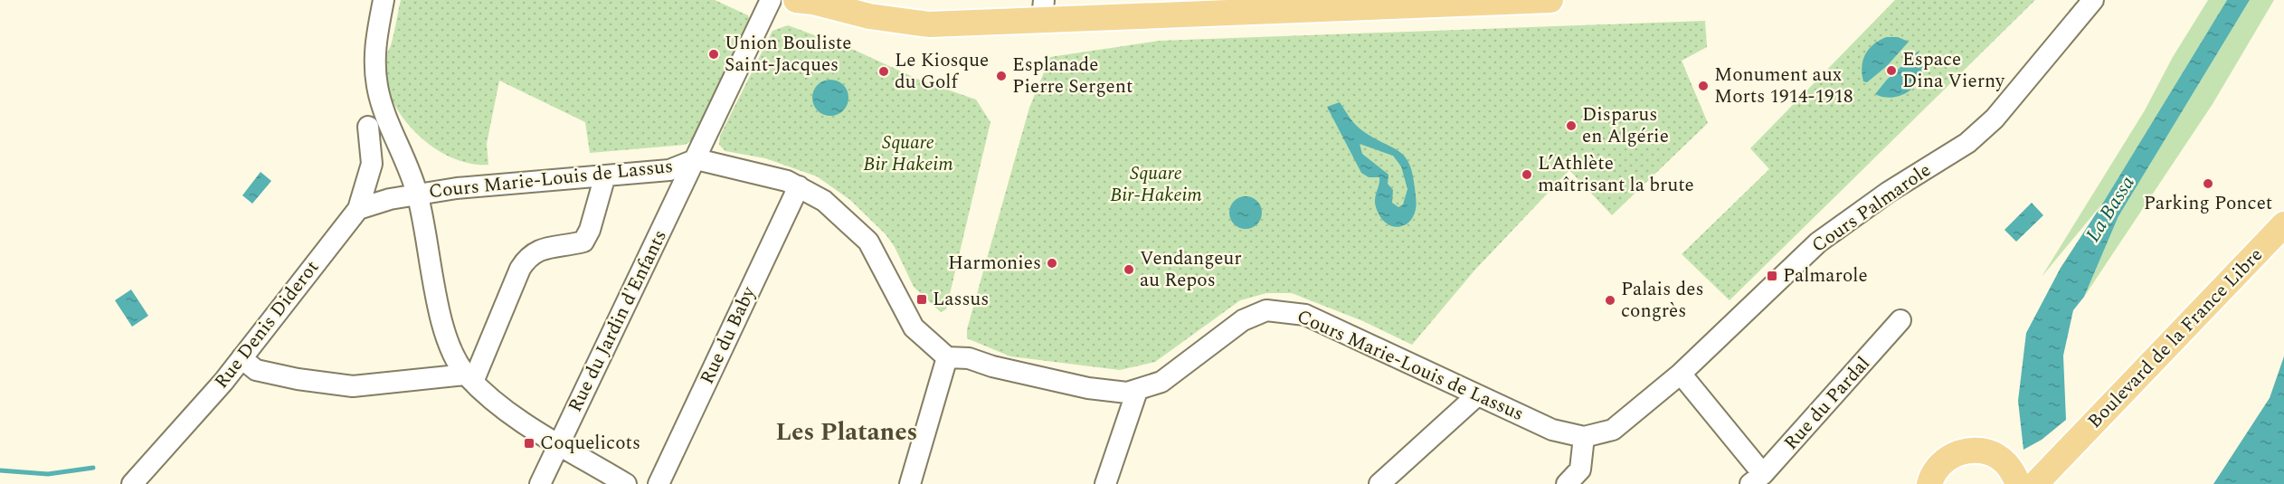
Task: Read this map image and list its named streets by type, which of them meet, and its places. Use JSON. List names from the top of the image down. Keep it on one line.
{"streets":{"main road":["Boulevard de la France Libre"],"street":["Cours Marie-Louis de Lassus","Cours Palmarole","Rue du Jardin d'Enfants","Rue Denis Diderot","Rue du Baby","Rue du Pardal"]},"crossings":[["Cours Marie-Louis de Lassus","Cours Palmarole"],["Cours Marie-Louis de Lassus","Rue du Jardin d'Enfants"],["Cours Marie-Louis de Lassus","Rue du Baby"]],"districts":["Les Platanes"],"water":["La Bassa"],"parks":["Square Bir Hakeim","Square Bir-Hakeim"],"places":{"other":["Union Bouliste Saint-Jacques","Espace Dina Vierny","Le Kiosque du Golf","Esplanade Pierre Sergent","Monument aux Morts 1914-1918","Disparus en Algérie","L’Athlète maîtrisant la brute","Parking Poncet","Harmonies","Vendangeur au Repos","Palais des congrès"],"transit":["Palmarole","Lassus","Coquelicots"]}}
